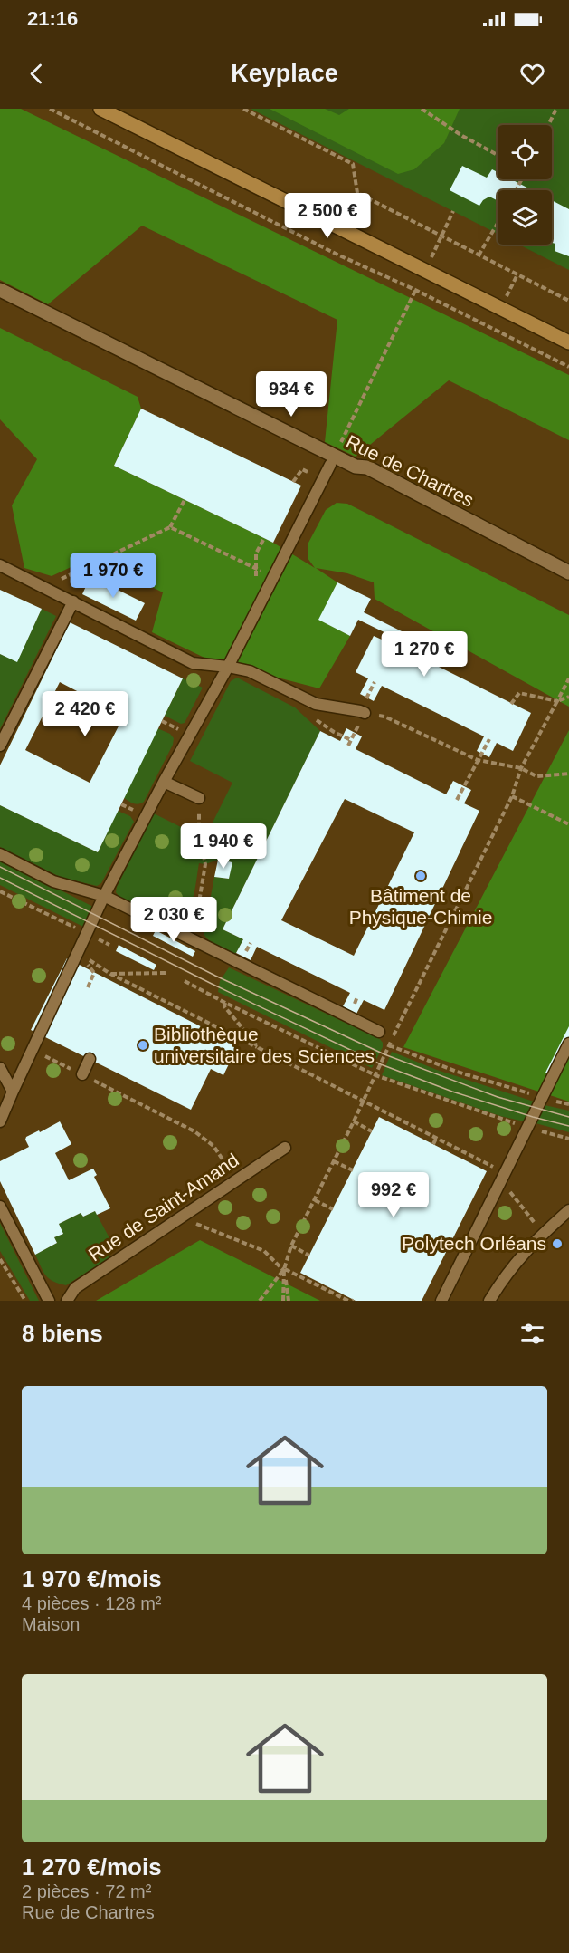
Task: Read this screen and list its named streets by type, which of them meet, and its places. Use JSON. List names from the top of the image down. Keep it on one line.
{"streets":{"street":["Rue de Chartres"],"lane":["Rue de Saint-Amand"]},"places":["Bâtiment de Physique-Chimie","Bibliothèque universitaire des Sciences","Polytech Orléans"],"page":{"status":"21:16","header":"Keyplace","price":["2 500 €","934 €","1 970 €","1 270 €","2 420 €","1 940 €","2 030 €","992 €"],"heading":"8 biens","list":[{"name":"1 970 €/mois","note":"4 pièces · 128 m² · Maison"},{"name":"1 270 €/mois","note":"2 pièces · 72 m² · Rue de Chartres"}]}}
